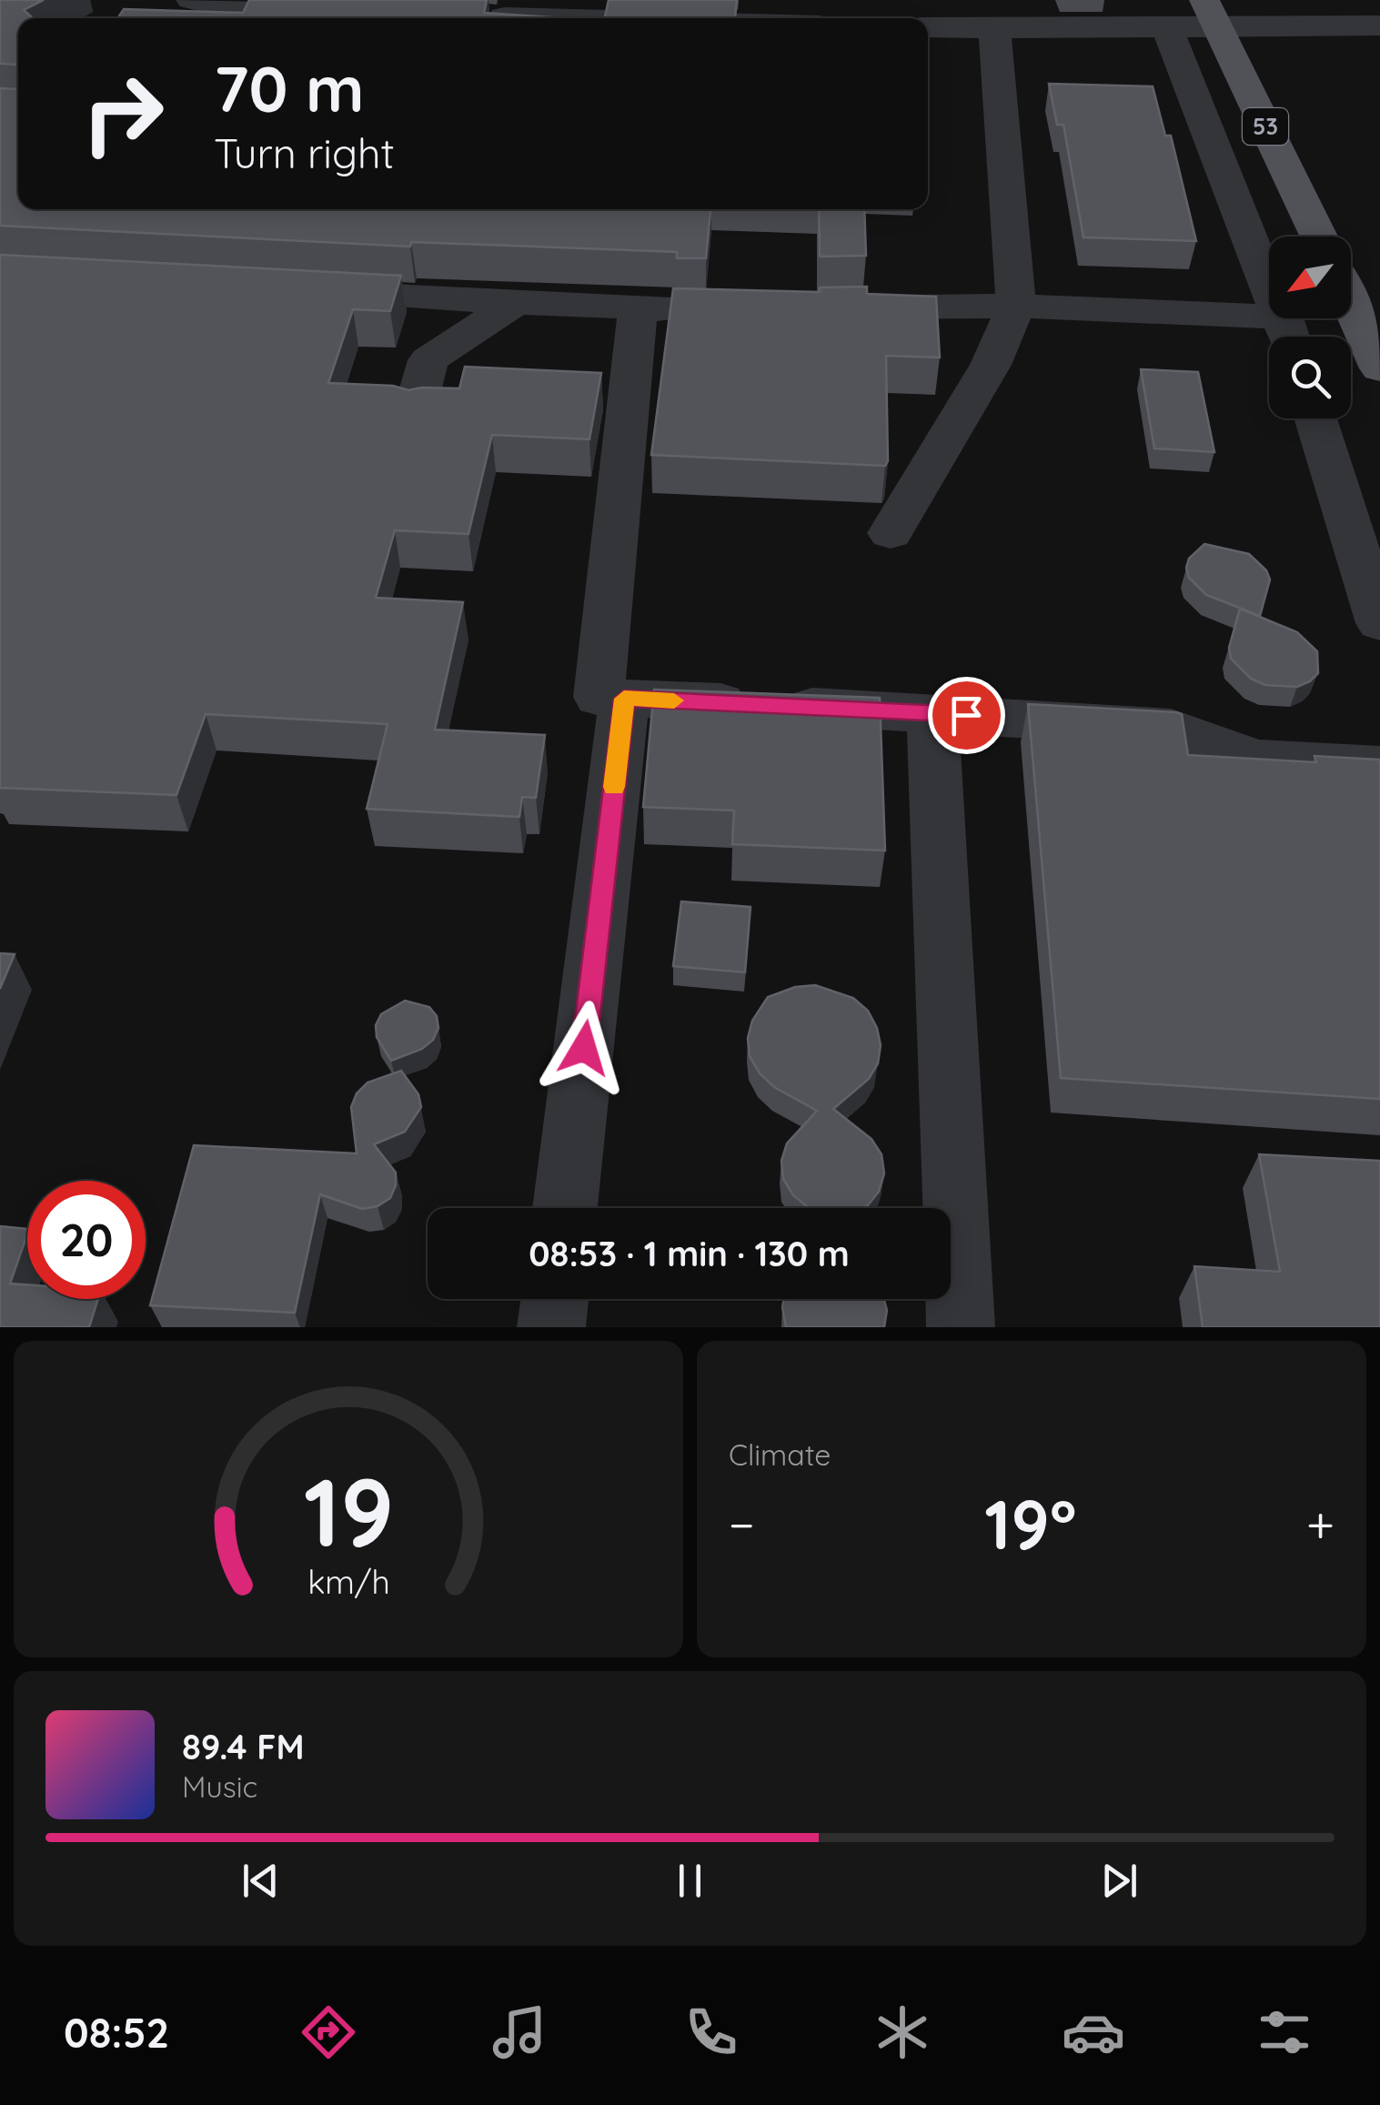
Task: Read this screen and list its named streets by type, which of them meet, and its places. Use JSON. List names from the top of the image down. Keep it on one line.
{"streets":{"main road":["53"]},"north":"bottom left","page":{"turn":["70 m","Turn right"],"limit":"20","trip":"08:53 · 1 min · 130 m","tile":"Climate","heat":["−","19°","+"],"song":["89.4 FM","Music"],"tabs":"08:52","gauge":["19","km/h"]}}
